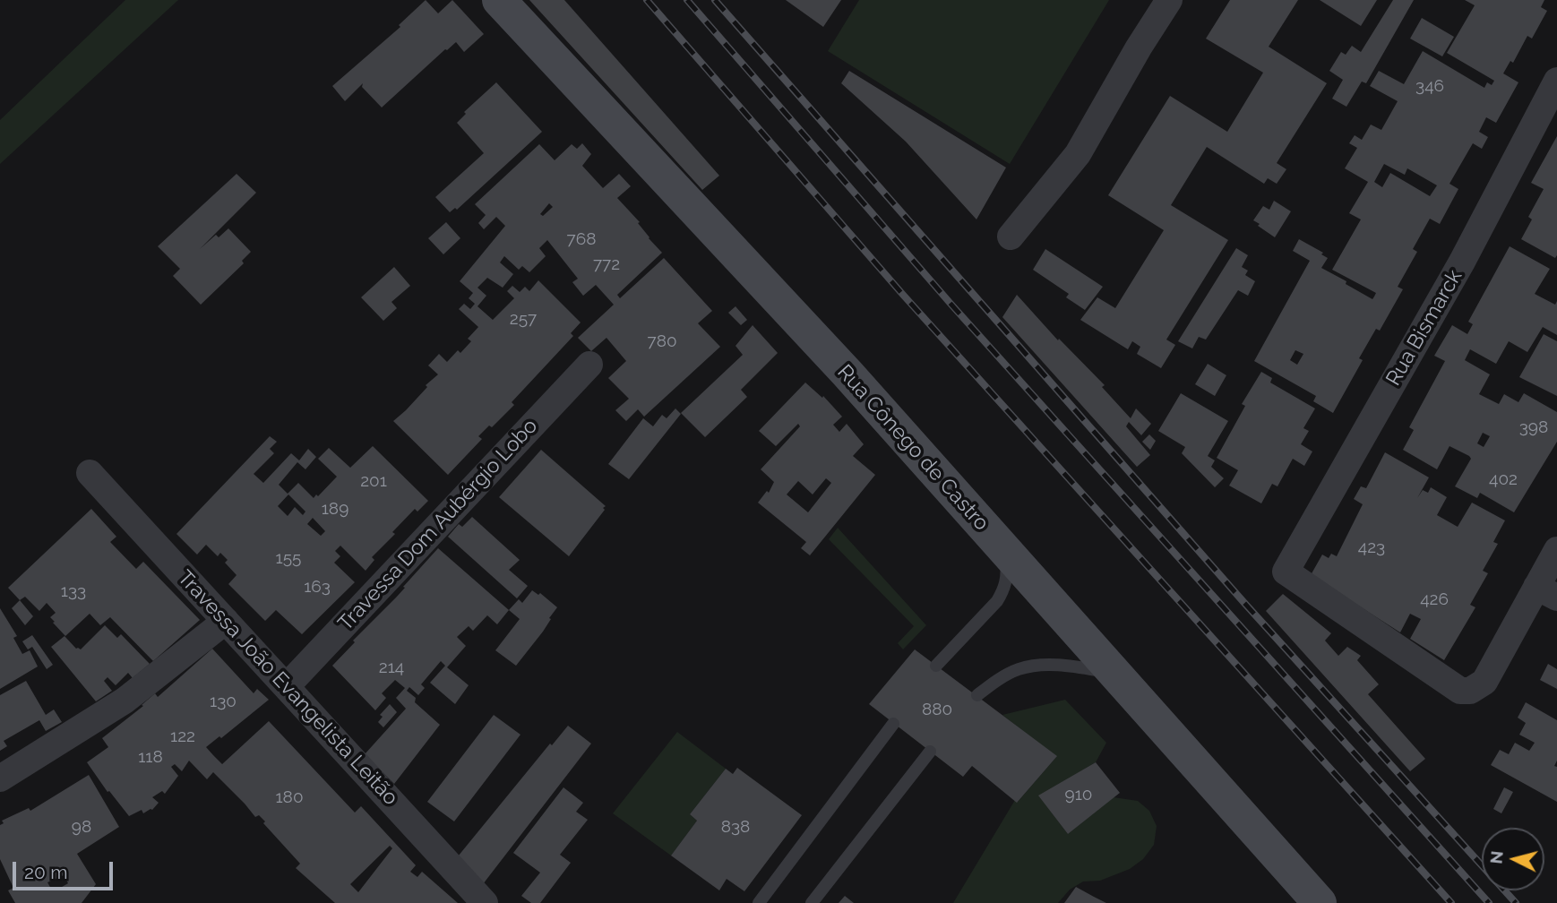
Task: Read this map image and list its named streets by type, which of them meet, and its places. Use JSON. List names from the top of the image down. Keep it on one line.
{"streets":{"main road":["Rua Cônego de Castro"],"street":["Rua Bismarck","Travessa Dom Aubérgio Lobo","Travessa João Evangelista Leitão"]},"crossings":[["Travessa Dom Aubérgio Lobo","Travessa João Evangelista Leitão"]],"house_numbers":["346","768","772","257","780","398","402","201","189","423","155","163","133","426","214","130","880","122","118","910","180","98","838"],"scale_bar":"20 m","north":"left"}
